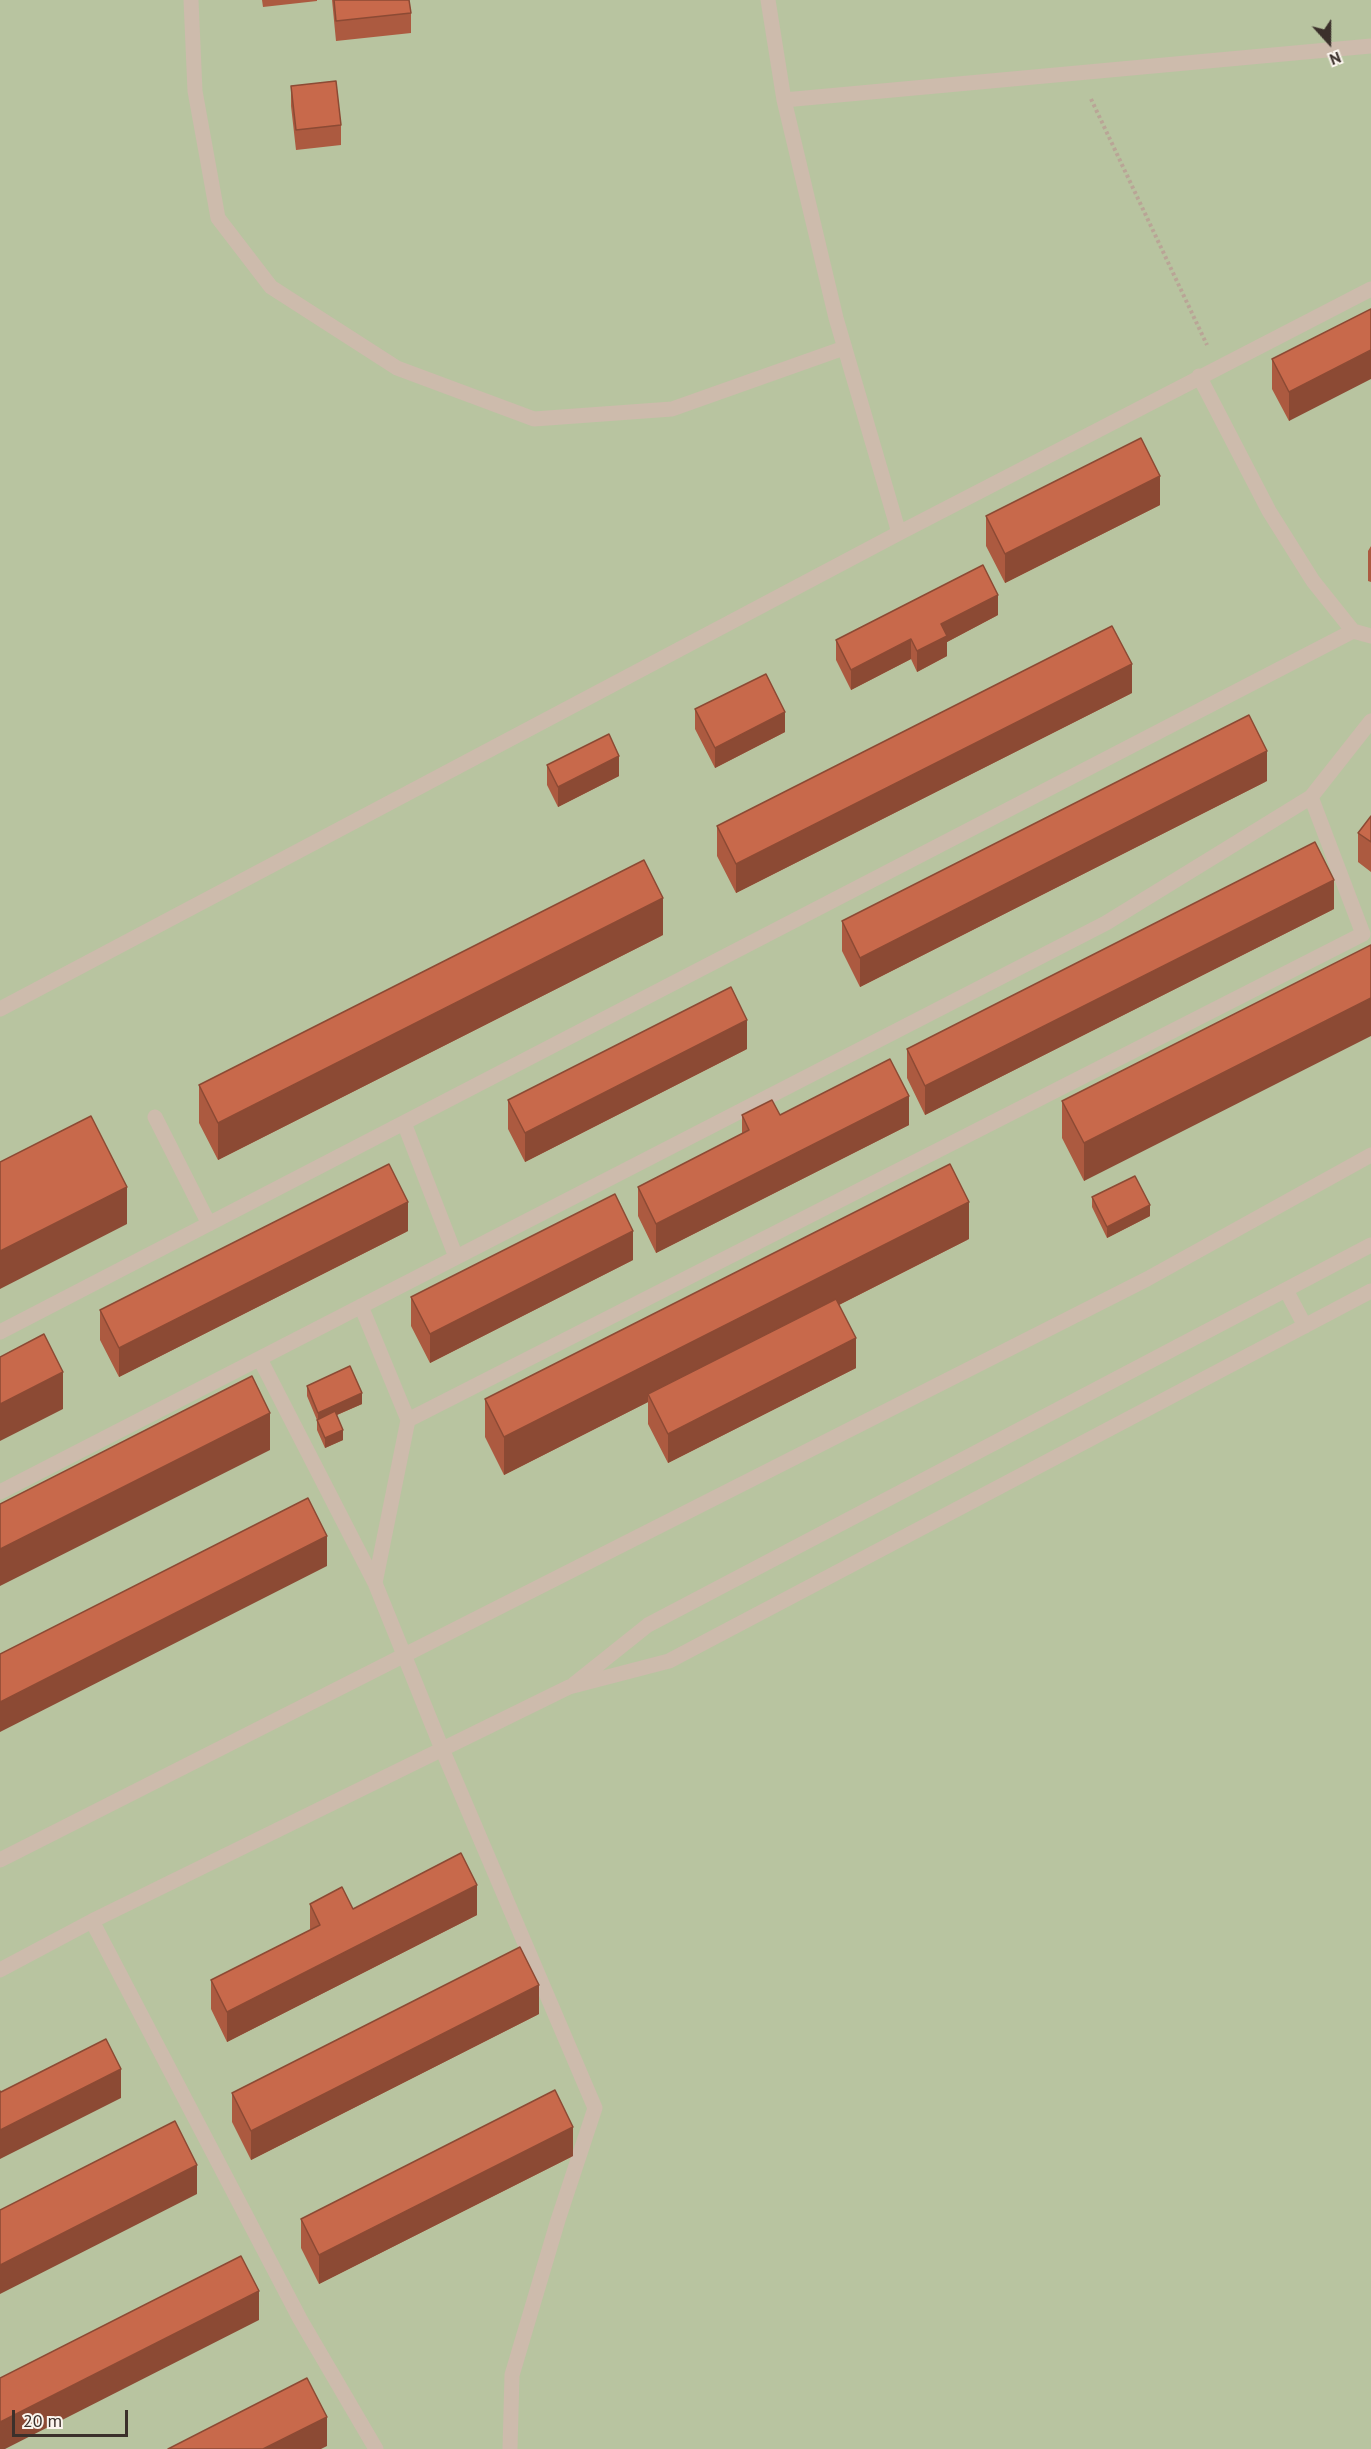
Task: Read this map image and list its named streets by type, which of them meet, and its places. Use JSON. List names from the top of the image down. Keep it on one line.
{"scale_bar":"20 m","north":"bottom"}
